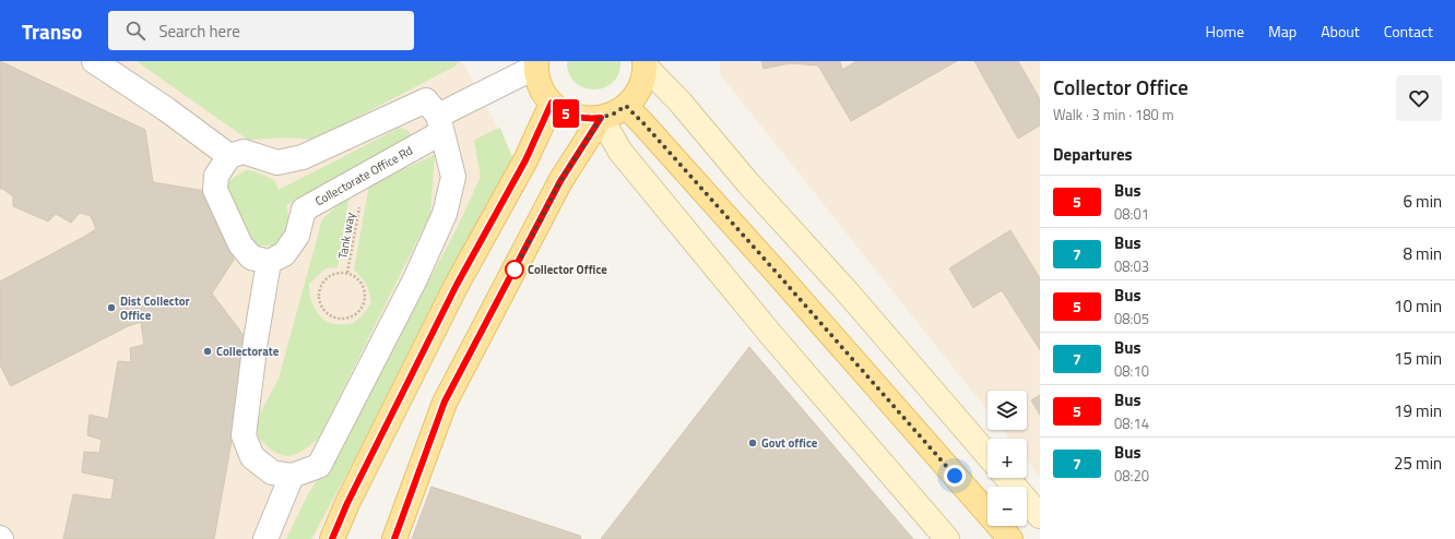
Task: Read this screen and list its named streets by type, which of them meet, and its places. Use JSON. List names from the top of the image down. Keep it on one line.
{"streets":{"street":["Collectorate Office Rd"],"path":["Tank way"]},"crossings":[["Collectorate Office Rd","Tank way"]],"places":["Collector Office","Dist Collector Office","Collectorate","Govt office"],"lines":["bus line 5"],"page":{"header":"Transo","search":"Search here","nav":["Home","Map","About","Contact"],"on_map":"5","heading":[["Collector Office","Walk · 3 min · 180 m"],"Departures"],"list":[{"mark":"5","name":"Bus","note":"08:01","value":"6 min"},{"mark":"7","name":"Bus","note":"08:03","value":"8 min"},{"mark":"5","name":"Bus","note":"08:05","value":"10 min"},{"mark":"7","name":"Bus","note":"08:10","value":"15 min"},{"mark":"5","name":"Bus","note":"08:14","value":"19 min"},{"mark":"7","name":"Bus","note":"08:20","value":"25 min"}],"map_buttons":["+","−"]}}
